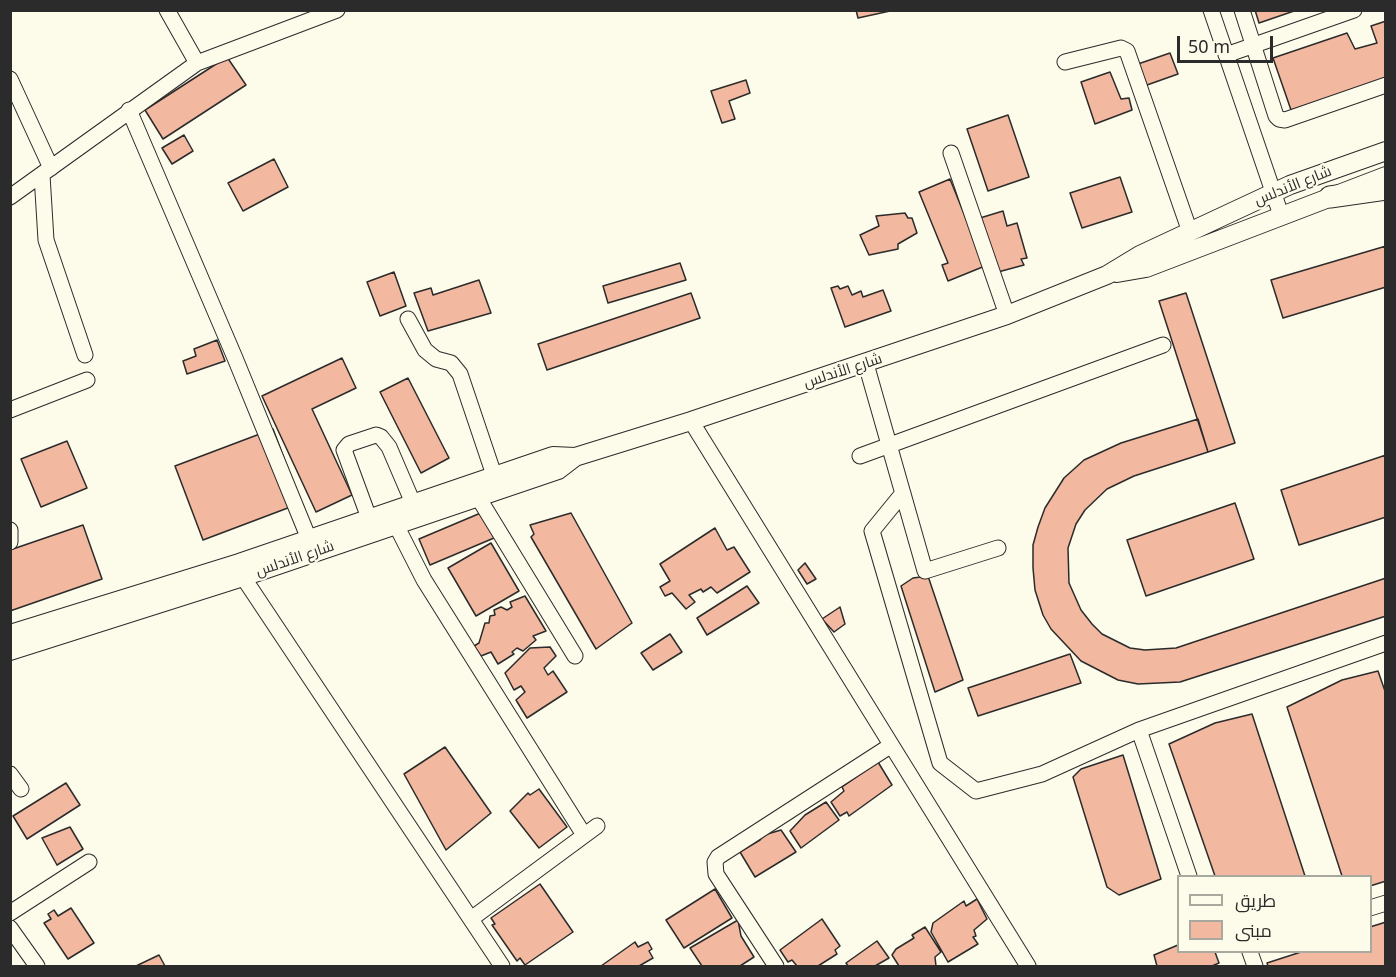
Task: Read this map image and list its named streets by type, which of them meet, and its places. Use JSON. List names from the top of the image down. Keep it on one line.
{"streets":{"main road":["شارع الأندلس"]},"legend":["طريق","مبنى"],"scale_bar":"50 m"}
